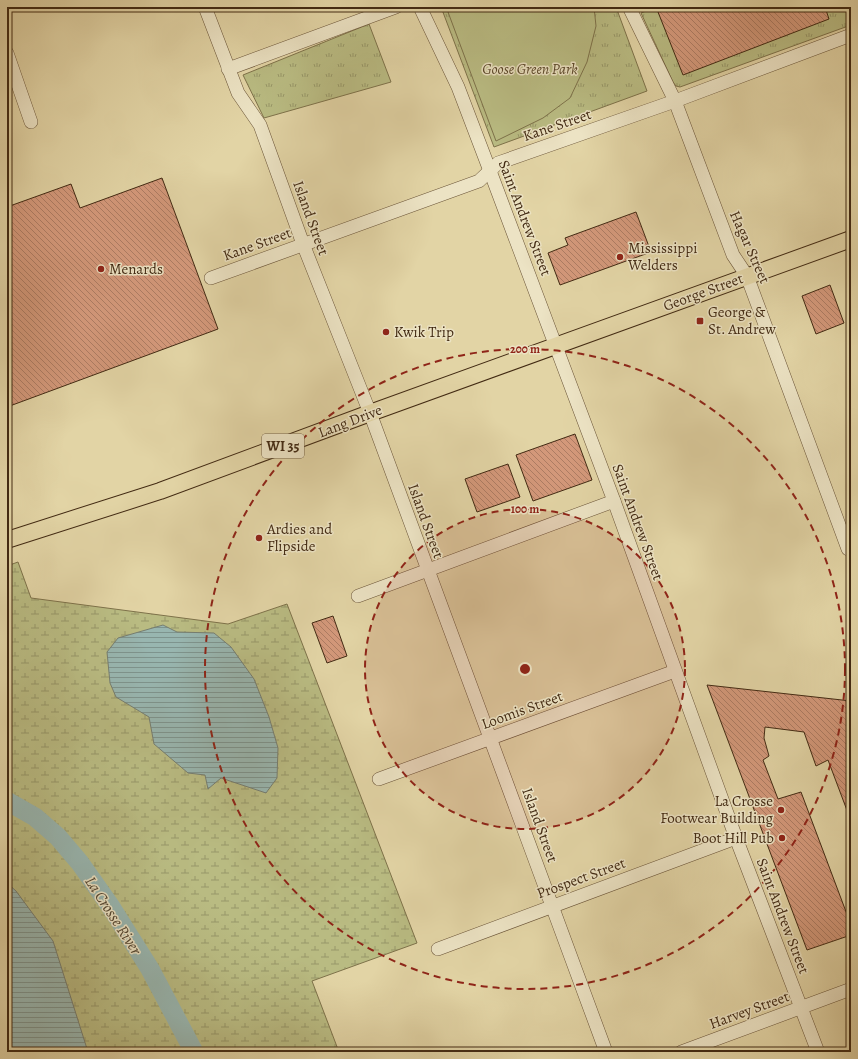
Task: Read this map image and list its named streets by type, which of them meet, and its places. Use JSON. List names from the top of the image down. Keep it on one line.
{"streets":{"main road":["George Street","Lang Drive","WI 35"],"street":["Kane Street","Island Street","Saint Andrew Street","Hagar Street","Loomis Street","Prospect Street","Harvey Street"]},"crossings":[["Kane Street","Island Street"],["Kane Street","Saint Andrew Street"],["Kane Street","Hagar Street"],["Island Street","Lang Drive"],["Island Street","Loomis Street"],["Island Street","Prospect Street"],["Saint Andrew Street","George Street"],["Saint Andrew Street","Lang Drive"],["Saint Andrew Street","Loomis Street"],["Saint Andrew Street","Prospect Street"],["Saint Andrew Street","Harvey Street"],["Hagar Street","George Street"],["George Street","Lang Drive"]],"water":["La Crosse River"],"parks":["Goose Green Park"],"places":{"other":["Mississippi Welders","Menards","Kwik Trip","Ardies and Flipside","La Crosse Footwear Building","Boot Hill Pub"],"transit":["George & St. Andrew"]},"rings":["200 m","100 m"]}
